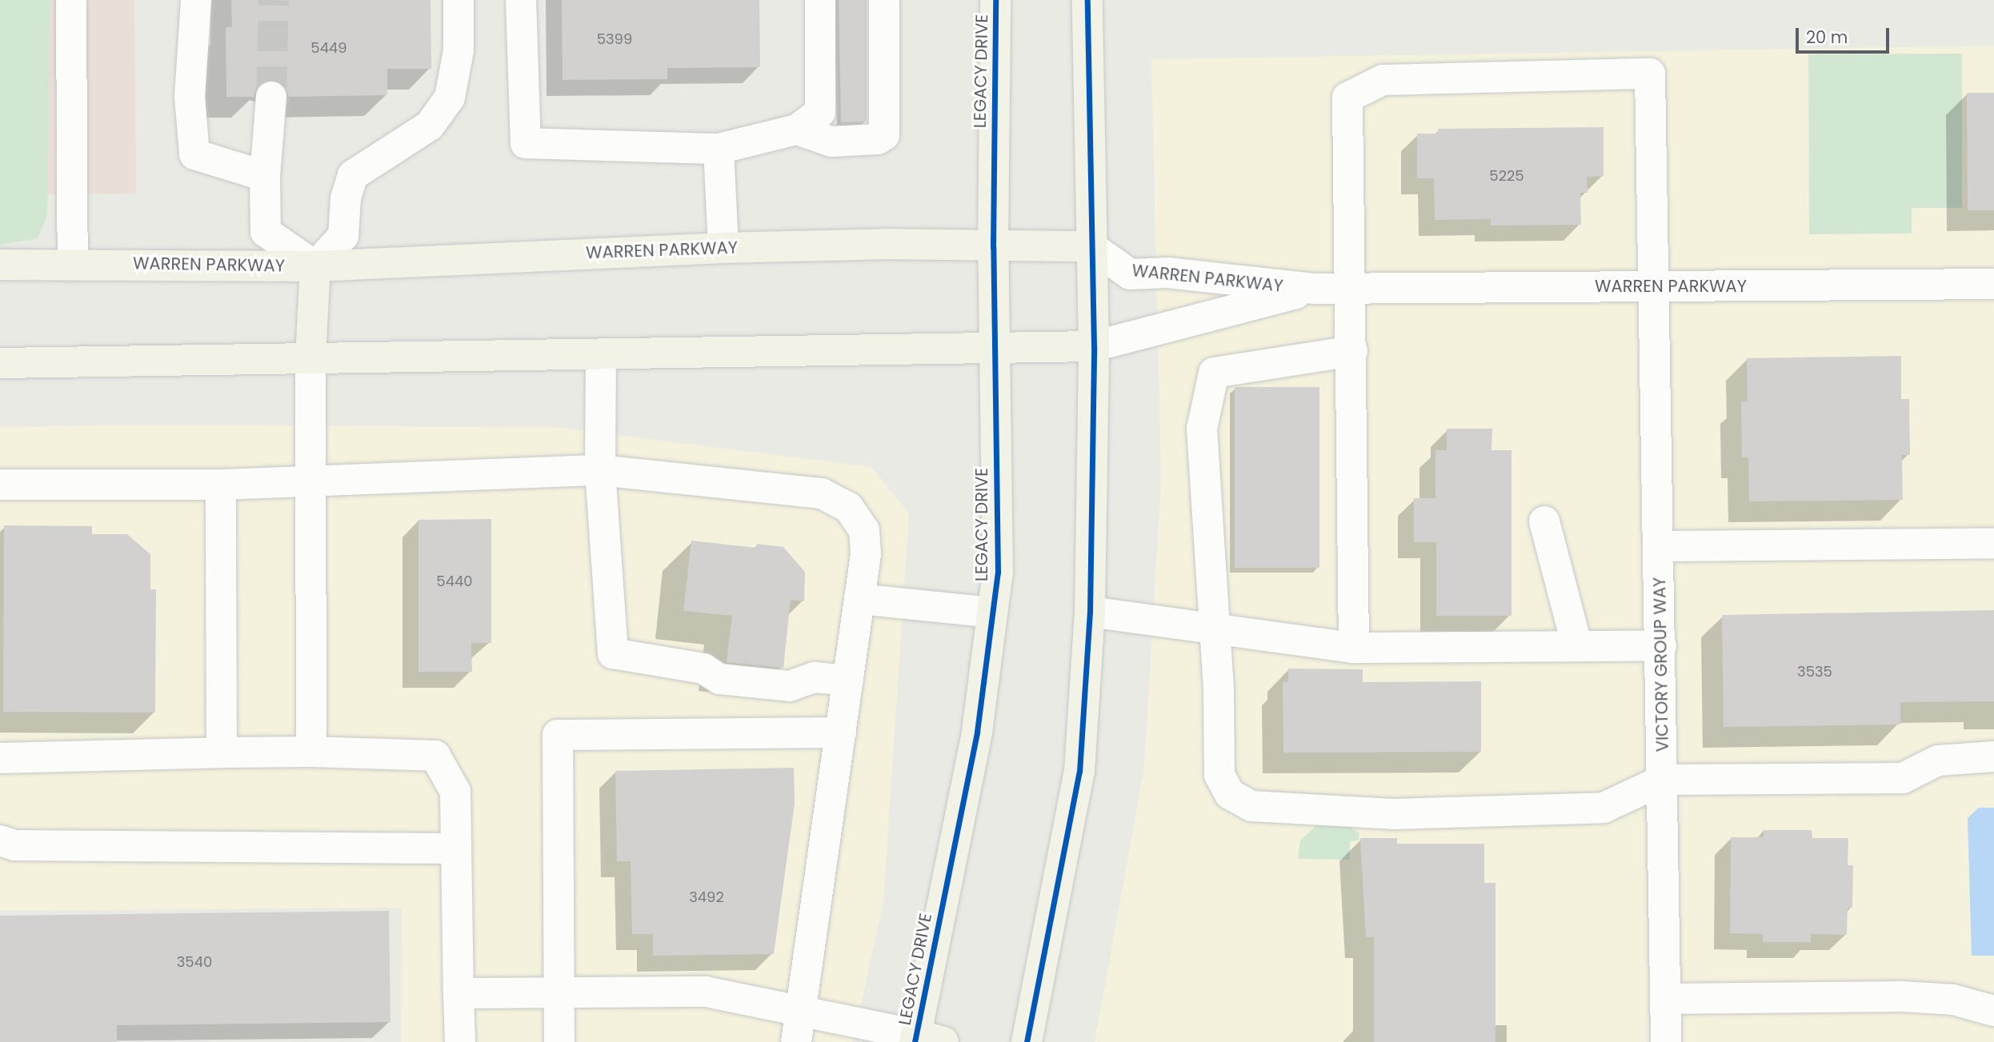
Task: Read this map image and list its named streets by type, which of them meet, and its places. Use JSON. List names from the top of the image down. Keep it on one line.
{"streets":{"main road":["LEGACY DRIVE","WARREN PARKWAY"],"lane":["VICTORY GROUP WAY"]},"crossings":[["LEGACY DRIVE","WARREN PARKWAY"],["WARREN PARKWAY","VICTORY GROUP WAY"]],"house_numbers":["5399","5449","5225","5440","3535","3492","3540"],"scale_bar":"20 m"}
